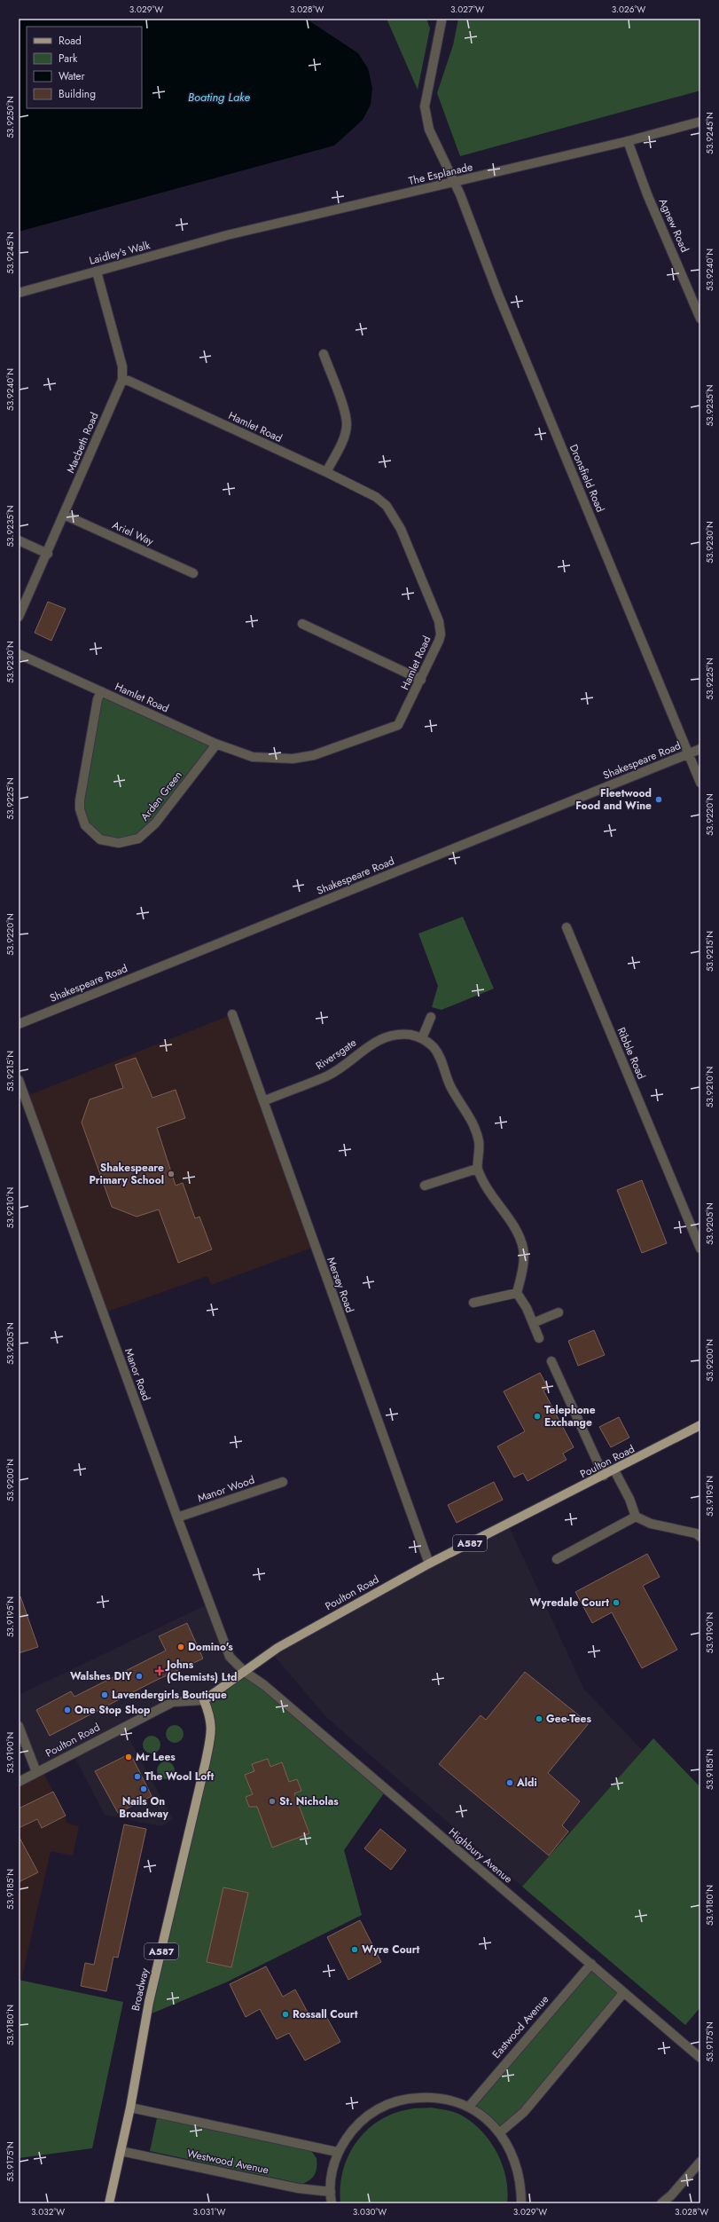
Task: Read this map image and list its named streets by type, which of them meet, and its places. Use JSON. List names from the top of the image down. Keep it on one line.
{"streets":{"main road":["Poulton Road","A587","Broadway"],"street":["The Esplanade","Agnew Road","Laidley's Walk","Hamlet Road","Macbeth Road","Dronsfield Road","Ariel Way","Shakespeare Road","Arden Green","Ribble Road","Riversgate","Mersey Road","Manor Road","Manor Wood","Highbury Avenue","Eastwood Avenue","Westwood Avenue"]},"crossings":[["The Esplanade","Agnew Road"],["The Esplanade","Laidley's Walk"],["The Esplanade","Dronsfield Road"],["Laidley's Walk","Macbeth Road"],["Hamlet Road","Macbeth Road"],["Hamlet Road","Arden Green"],["Macbeth Road","Ariel Way"],["Dronsfield Road","Shakespeare Road"],["Riversgate","Mersey Road"],["Mersey Road","Poulton Road"],["Manor Road","Poulton Road"],["Manor Road","Manor Wood"],["Manor Road","Highbury Avenue"],["Poulton Road","Highbury Avenue"],["Poulton Road","Broadway"],["Highbury Avenue","Eastwood Avenue"],["Broadway","Westwood Avenue"]],"water":["Boating Lake"],"places":{"other":["Fleetwood Food and Wine","Shakespeare Primary School","Telephone Exchange","Wyredale Court","Domino's","Walshes DIY","Lavendergirls Boutique","One Stop Shop","Gee-Tees","Mr Lees","The Wool Loft","Aldi","Nails On Broadway","St. Nicholas","Wyre Court","Rossall Court"],"health":["Johns (Chemists) Ltd"]},"legend":["Road","Park","Water","Building"],"coordinates":["3.029°W","3.028°W","3.027°W","3.026°W","53.9250°N","53.9245°N","53.9240°N","53.9235°N","53.9230°N","53.9225°N","53.9220°N","53.9215°N","53.9210°N","53.9205°N","53.9200°N","53.9195°N","53.9190°N","53.9185°N","53.9180°N","53.9175°N","3.032°W","3.031°W","3.030°W"]}
